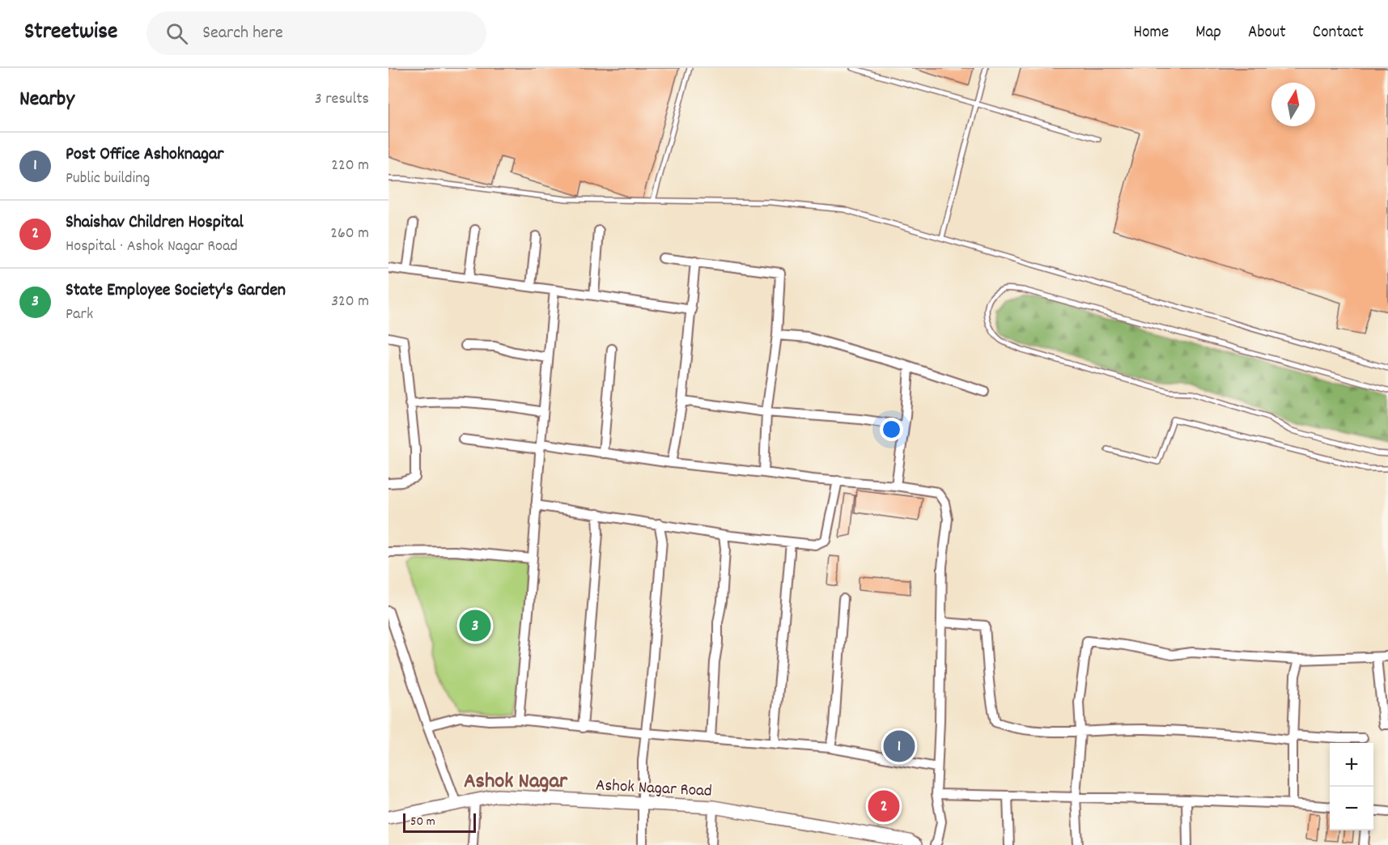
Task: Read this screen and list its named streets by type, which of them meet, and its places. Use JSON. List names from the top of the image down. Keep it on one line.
{"streets":{"street":["Ashok Nagar Road"]},"districts":["Ashok Nagar"],"scale_bar":"50 m","north":"top","page":{"header":"Streetwise","search":"Search here","nav":["Home","Map","About","Contact"],"heading":["Nearby","3 results"],"list":[{"mark":"1","name":"Post Office Ashoknagar","note":"Public building","value":"220 m"},{"mark":"2","name":"Shaishav Children Hospital","note":"Hospital · Ashok Nagar Road","value":"260 m"},{"mark":"3","name":"State Employee Society's Garden","note":"Park","value":"320 m"}],"pins":["3","1","2"],"map_buttons":["+","−"],"scale":"50 m"}}
